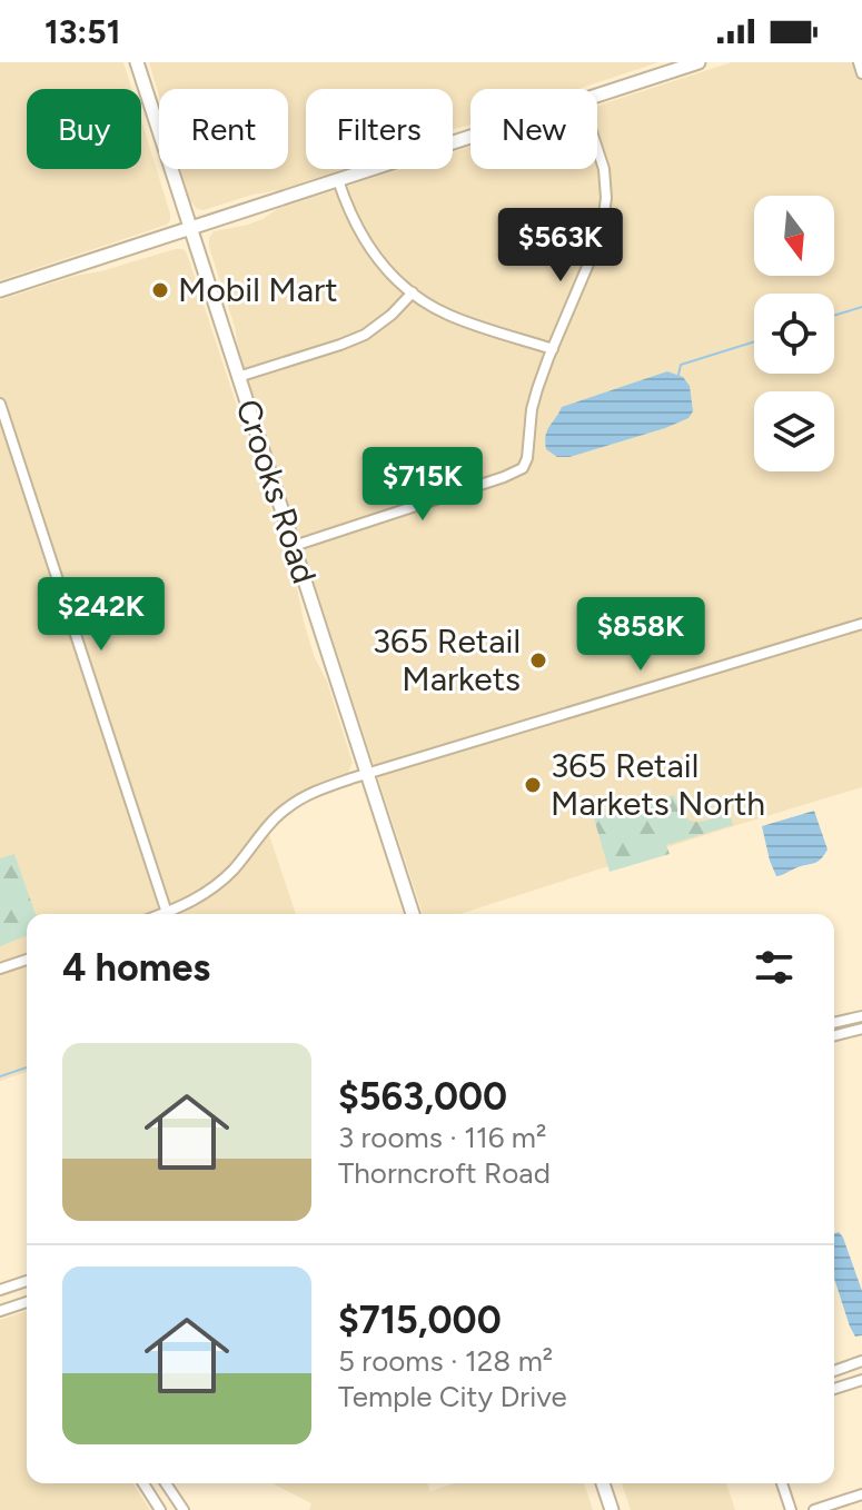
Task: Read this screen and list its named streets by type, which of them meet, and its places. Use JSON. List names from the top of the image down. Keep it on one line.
{"streets":{"main road":["Crooks Road"]},"places":["Mobil Mart","365 Retail Markets","365 Retail Markets North"],"north":"bottom","page":{"status":"13:51","chip":["Buy","Rent","Filters","New"],"price":["$563K","$715K","$242K","$858K"],"heading":"4 homes","list":[{"name":"$563,000","note":"3 rooms · 116 m² · Thorncroft Road"},{"name":"$715,000","note":"5 rooms · 128 m² · Temple City Drive"}]}}
